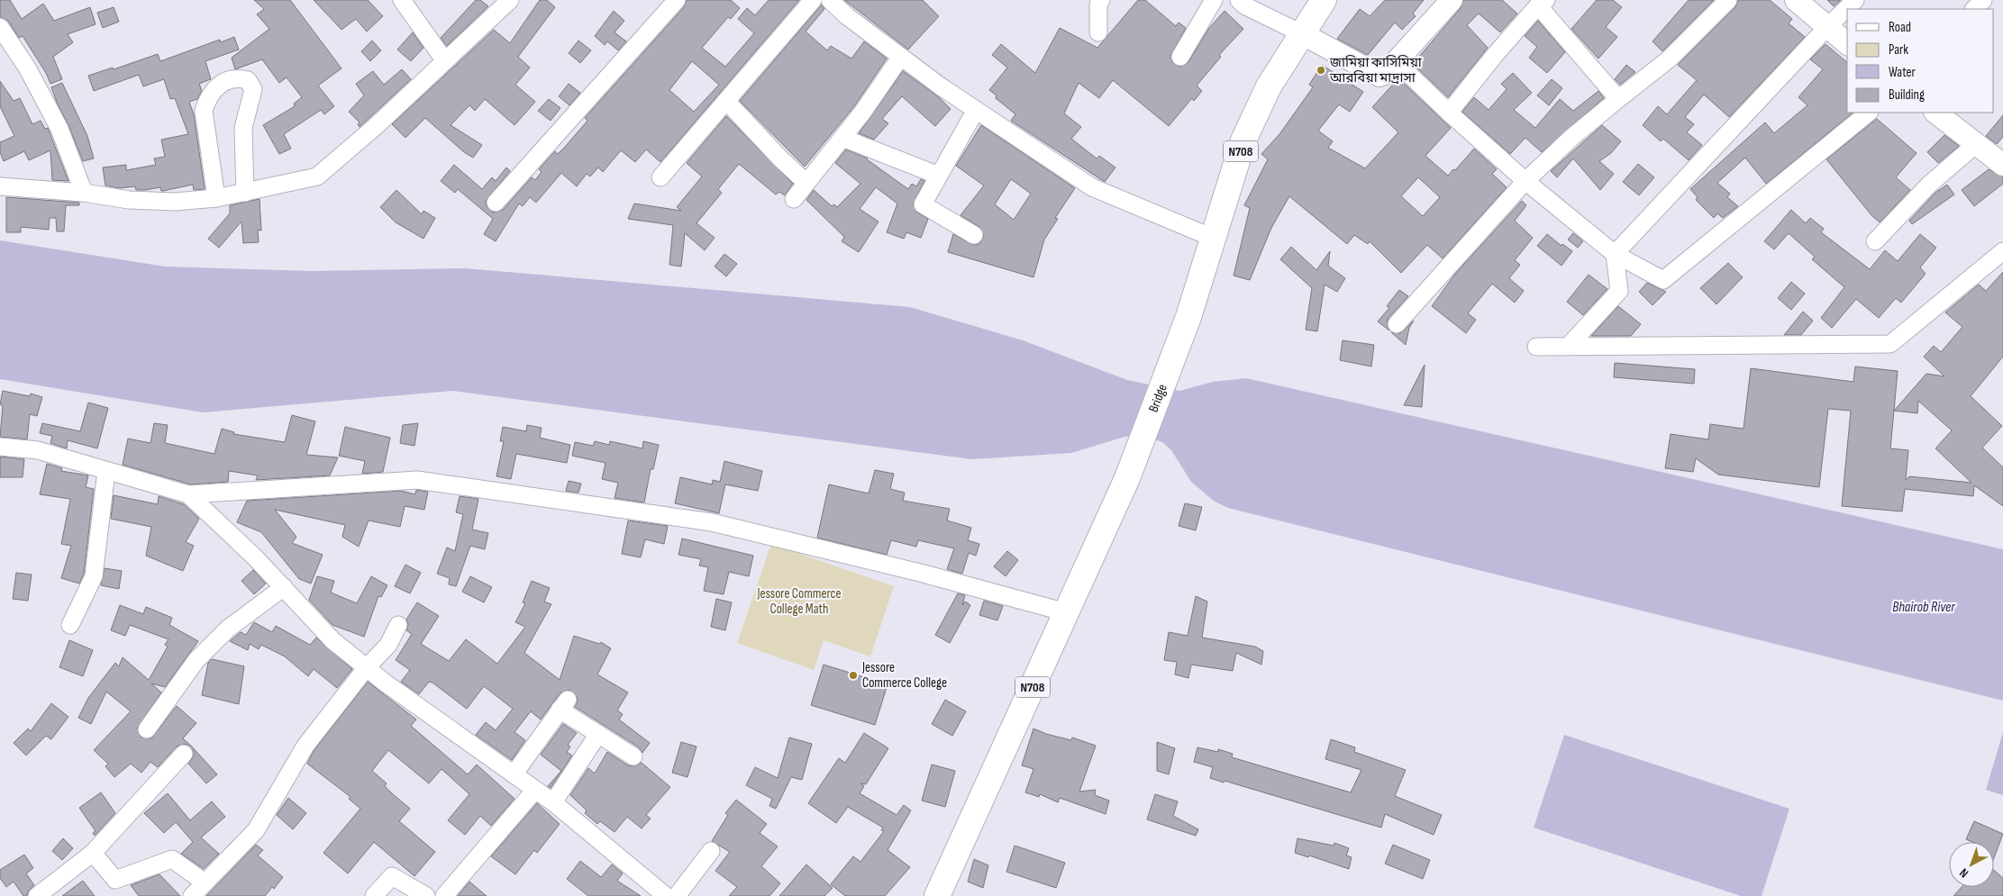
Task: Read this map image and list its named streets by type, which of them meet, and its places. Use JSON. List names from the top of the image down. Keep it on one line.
{"streets":{"highway":["N708","Bridge"]},"crossings":[["N708","Bridge"]],"water":["Bhairob River"],"parks":["Jessore Commerce College Math"],"places":["জামিয়া কাসিমিয়া আরবিয়া মাদ্রাসা","Jessore Commerce College"],"legend":["Road","Park","Water","Building"],"north":"bottom left"}
